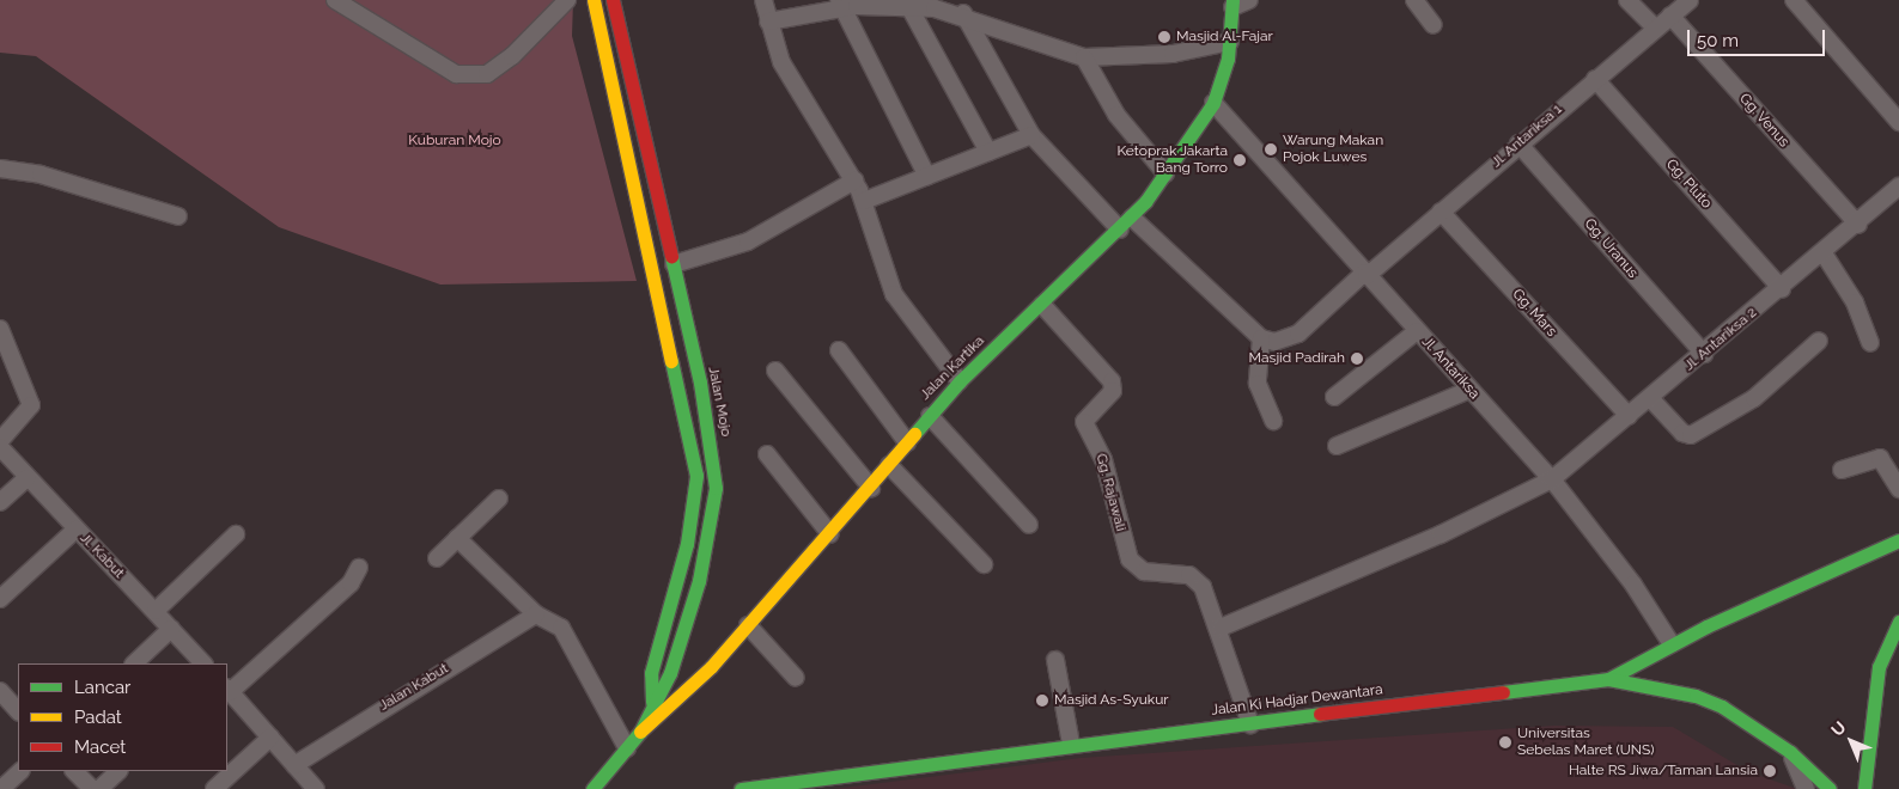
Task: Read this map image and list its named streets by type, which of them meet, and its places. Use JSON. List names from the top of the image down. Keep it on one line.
{"streets":{"street":["Gg. Venus","Jl. Antariksa 1","Gg. Pluto","Gg. Uranus","Gg. Mars","Jl. Antariksa 2","Jalan Kartika","Jl. Antariksa","Jalan Mojo","Gg. Rajawali","Jl. Kabut","Jalan Kabut","Jalan Ki Hadjar Dewantara"]},"crossings":[["Gg. Venus","Jl. Antariksa 1"],["Gg. Venus","Jl. Antariksa 2"],["Jl. Antariksa 1","Gg. Pluto"],["Jl. Antariksa 1","Gg. Uranus"],["Jl. Antariksa 1","Gg. Mars"],["Jl. Antariksa 1","Jl. Antariksa"],["Gg. Pluto","Jl. Antariksa 2"],["Gg. Uranus","Jl. Antariksa 2"],["Gg. Mars","Jl. Antariksa 2"],["Jl. Antariksa 2","Jl. Antariksa"],["Jl. Antariksa 2","Gg. Rajawali"],["Jalan Kartika","Jl. Antariksa"],["Jalan Kartika","Jalan Mojo"],["Jalan Kartika","Gg. Rajawali"]],"parks":["Kuburan Mojo"],"places":["Masjid Al-Fajar","Warung Makan Pojok Luwes","Ketoprak Jakarta Bang Torro","Masjid Padirah","Masjid As-Syukur","Universitas Sebelas Maret (UNS)","Halte RS Jiwa/Taman Lansia"],"legend":["Lancar","Padat","Macet"],"scale_bar":"50 m","north":"top left"}
